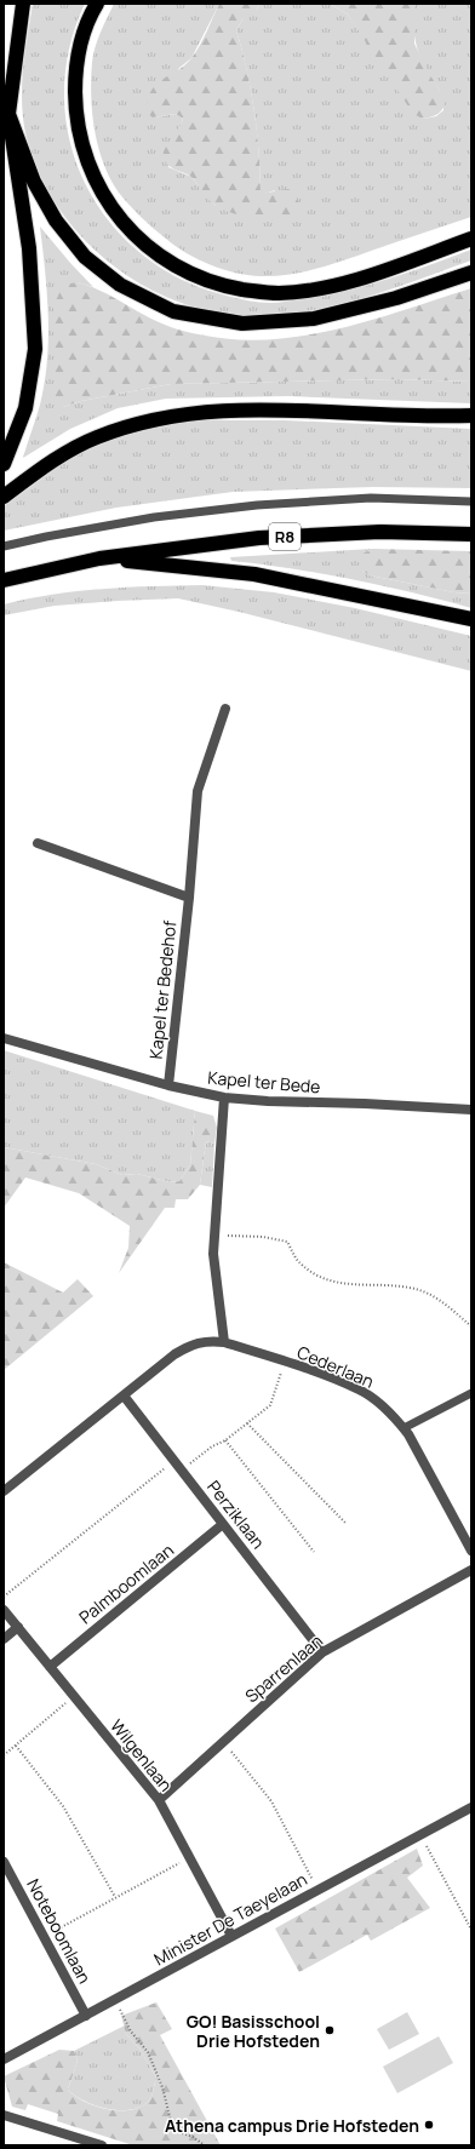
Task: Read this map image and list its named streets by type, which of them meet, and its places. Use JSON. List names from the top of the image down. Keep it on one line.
{"streets":{"highway":["R8"],"street":["Kapel ter Bedehof","Kapel ter Bede","Cederlaan","Perziklaan","Palmboomlaan","Sparrenlaan","Wilgenlaan","Minister De Taeyelaan","Noteboomlaan"]},"crossings":[["Kapel ter Bedehof","Kapel ter Bede"],["Cederlaan","Perziklaan"],["Perziklaan","Palmboomlaan"],["Perziklaan","Sparrenlaan"],["Palmboomlaan","Wilgenlaan"],["Sparrenlaan","Wilgenlaan"],["Wilgenlaan","Minister De Taeyelaan"],["Minister De Taeyelaan","Noteboomlaan"]],"places":["GO! Basisschool Drie Hofsteden","Athena campus Drie Hofsteden"]}
